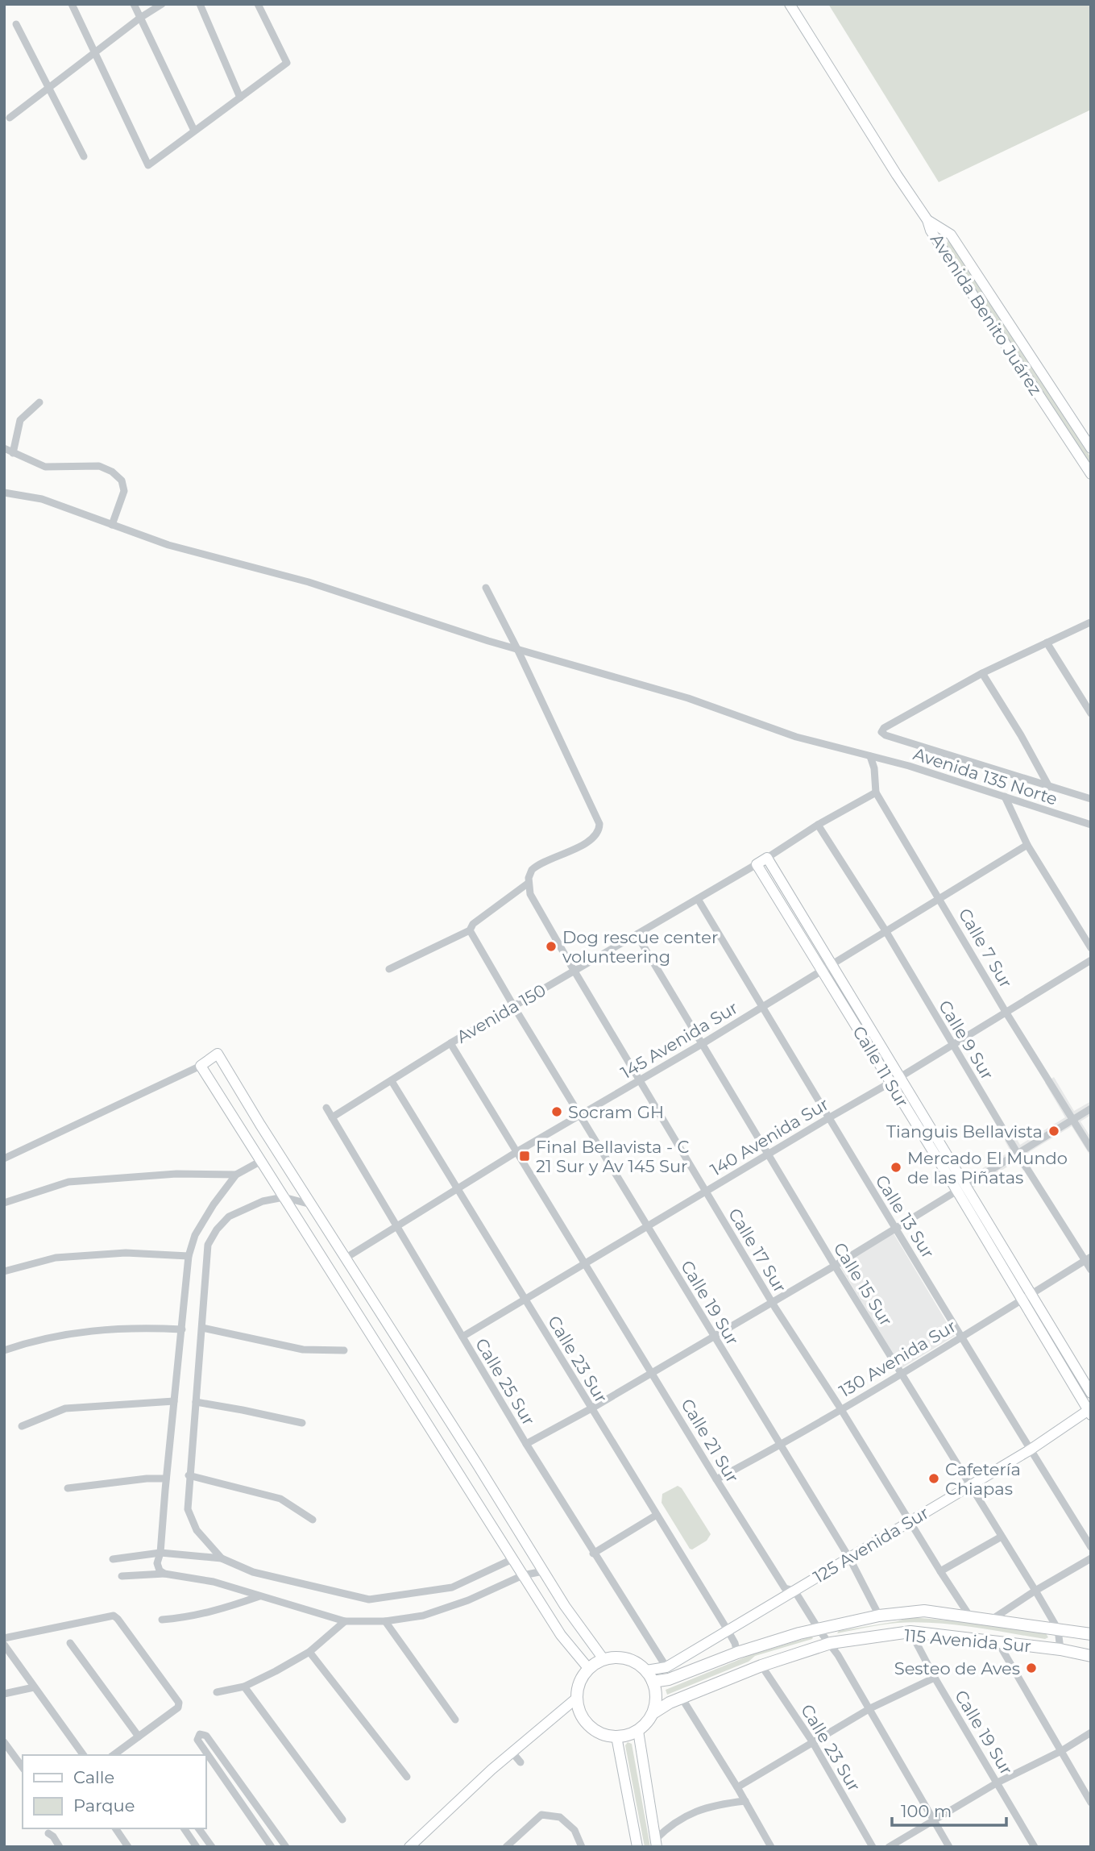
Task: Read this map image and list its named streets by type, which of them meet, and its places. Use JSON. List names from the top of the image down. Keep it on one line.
{"streets":{"main road":["Avenida Benito Juárez","Avenida 150","Calle 11 Sur","125 Avenida Sur","115 Avenida Sur"],"street":["Avenida 135 Norte","Calle 7 Sur","145 Avenida Sur","Calle 9 Sur","140 Avenida Sur","Calle 13 Sur","Calle 17 Sur","Calle 15 Sur","Calle 19 Sur","130 Avenida Sur","Calle 23 Sur","Calle 25 Sur","Calle 21 Sur"]},"crossings":[["Avenida 135 Norte","Calle 7 Sur"],["Calle 7 Sur","Avenida 150"],["Calle 7 Sur","145 Avenida Sur"],["Calle 7 Sur","140 Avenida Sur"],["Avenida 150","Calle 9 Sur"],["Avenida 150","Calle 11 Sur"],["Avenida 150","Calle 13 Sur"],["Avenida 150","Calle 17 Sur"],["Avenida 150","Calle 15 Sur"],["Avenida 150","Calle 19 Sur"],["Avenida 150","Calle 23 Sur"],["Avenida 150","Calle 25 Sur"],["Avenida 150","Calle 21 Sur"],["145 Avenida Sur","Calle 9 Sur"],["145 Avenida Sur","Calle 11 Sur"],["145 Avenida Sur","Calle 13 Sur"],["145 Avenida Sur","Calle 17 Sur"],["145 Avenida Sur","Calle 15 Sur"],["145 Avenida Sur","Calle 19 Sur"],["145 Avenida Sur","Calle 23 Sur"],["145 Avenida Sur","Calle 25 Sur"],["145 Avenida Sur","Calle 21 Sur"],["Calle 9 Sur","140 Avenida Sur"],["Calle 9 Sur","130 Avenida Sur"],["Calle 11 Sur","140 Avenida Sur"],["Calle 11 Sur","130 Avenida Sur"],["Calle 11 Sur","125 Avenida Sur"],["140 Avenida Sur","Calle 13 Sur"],["140 Avenida Sur","Calle 17 Sur"],["140 Avenida Sur","Calle 15 Sur"],["140 Avenida Sur","Calle 19 Sur"],["140 Avenida Sur","Calle 23 Sur"],["140 Avenida Sur","Calle 25 Sur"],["140 Avenida Sur","Calle 21 Sur"],["Calle 13 Sur","130 Avenida Sur"],["Calle 13 Sur","125 Avenida Sur"],["Calle 17 Sur","130 Avenida Sur"],["Calle 17 Sur","125 Avenida Sur"],["Calle 17 Sur","115 Avenida Sur"],["Calle 15 Sur","130 Avenida Sur"],["Calle 15 Sur","125 Avenida Sur"],["Calle 15 Sur","115 Avenida Sur"],["Calle 19 Sur","130 Avenida Sur"],["Calle 19 Sur","125 Avenida Sur"],["Calle 19 Sur","115 Avenida Sur"],["130 Avenida Sur","Calle 21 Sur"],["Calle 23 Sur","125 Avenida Sur"],["Calle 23 Sur","115 Avenida Sur"],["Calle 25 Sur","125 Avenida Sur"],["Calle 21 Sur","125 Avenida Sur"],["Calle 21 Sur","115 Avenida Sur"],["125 Avenida Sur","115 Avenida Sur"]],"places":{"other":["Dog rescue center volunteering","Socram GH","Tianguis Bellavista","Mercado El Mundo de las Piñatas","Cafetería Chiapas","Sesteo de Aves"],"transit":["Final Bellavista - C 21 Sur y Av 145 Sur"]},"legend":["Calle","Parque"],"scale_bar":"100 m"}
